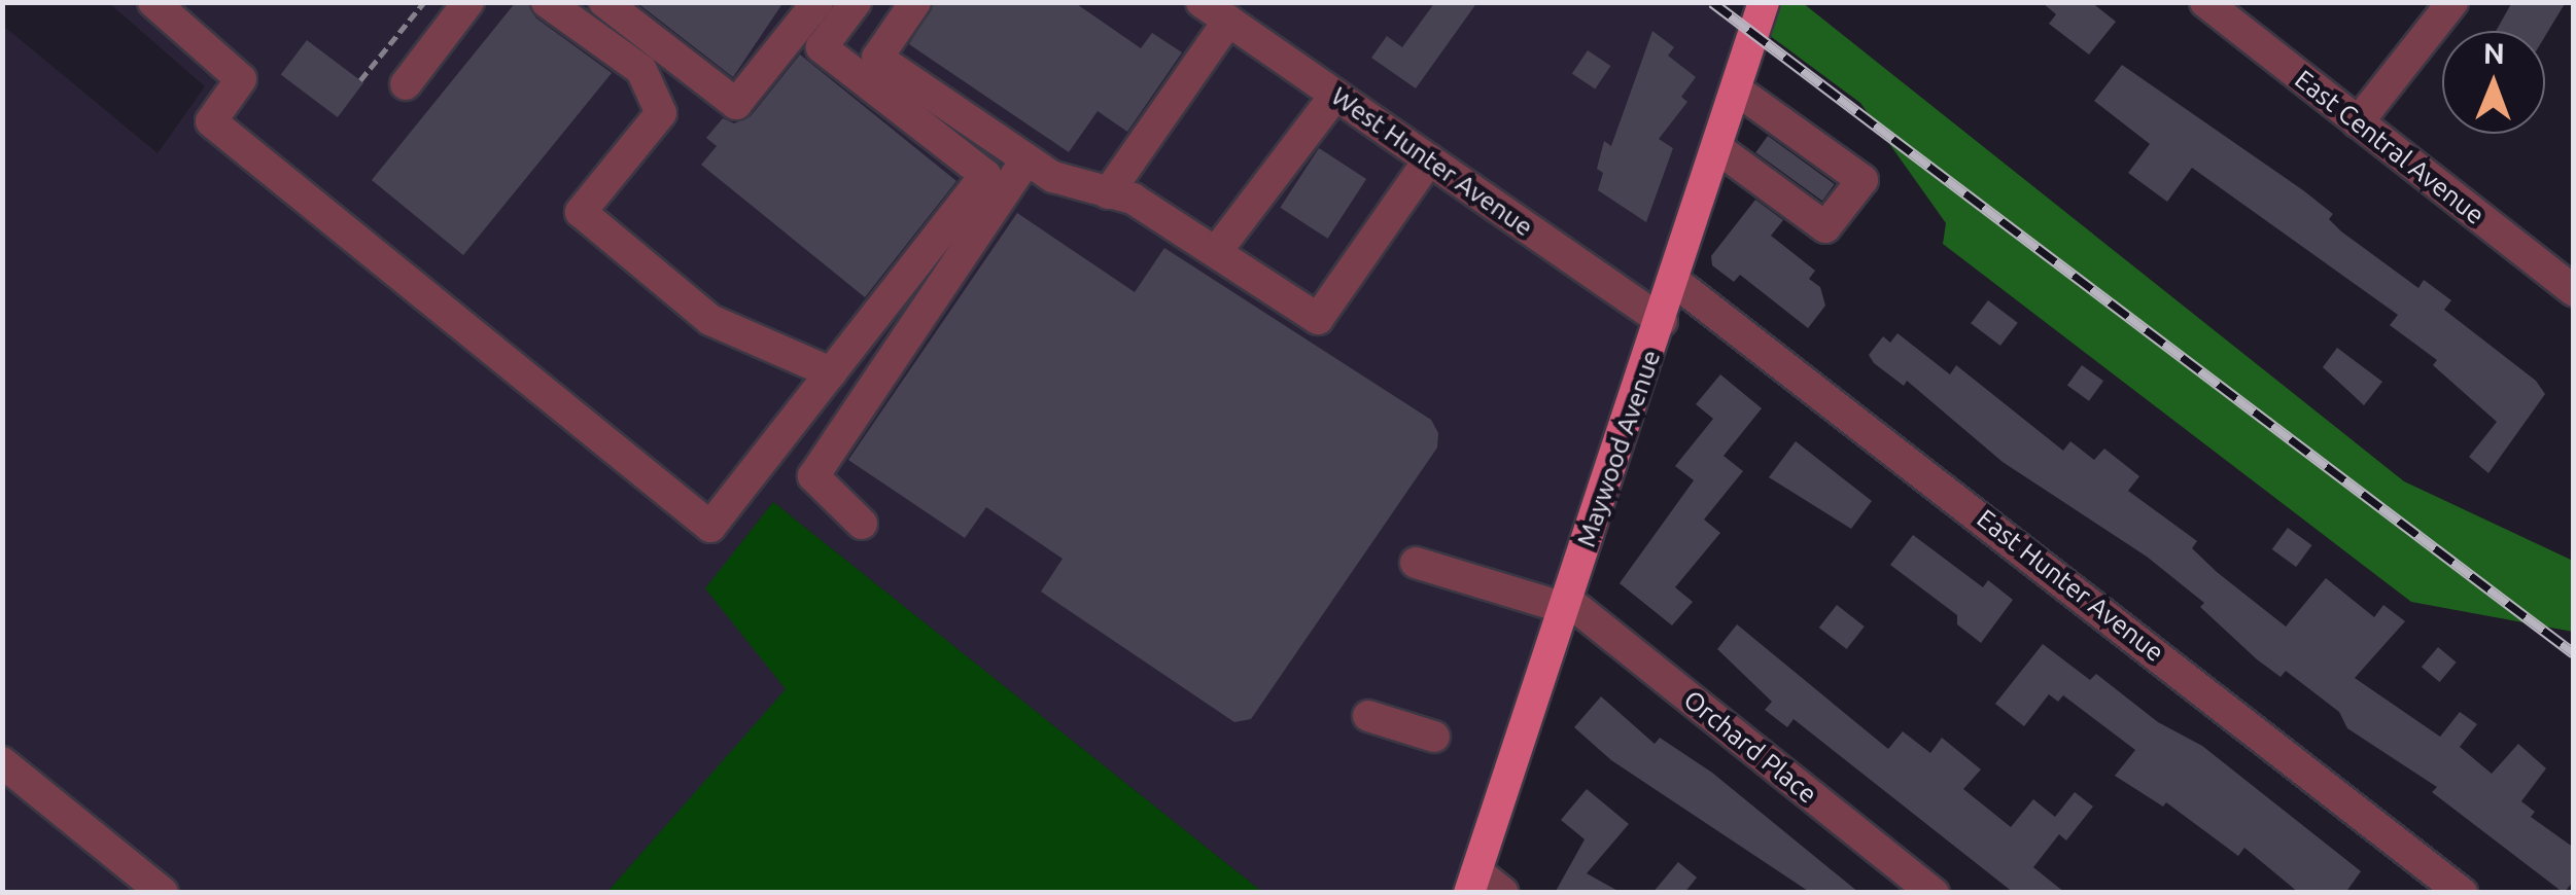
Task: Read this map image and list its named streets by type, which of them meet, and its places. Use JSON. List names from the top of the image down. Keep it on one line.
{"streets":{"main road":["Maywood Avenue"],"street":["East Central Avenue","West Hunter Avenue","East Hunter Avenue","Orchard Place"]},"crossings":[["West Hunter Avenue","Maywood Avenue"],["Maywood Avenue","East Hunter Avenue"],["Maywood Avenue","Orchard Place"]],"north":"top"}
